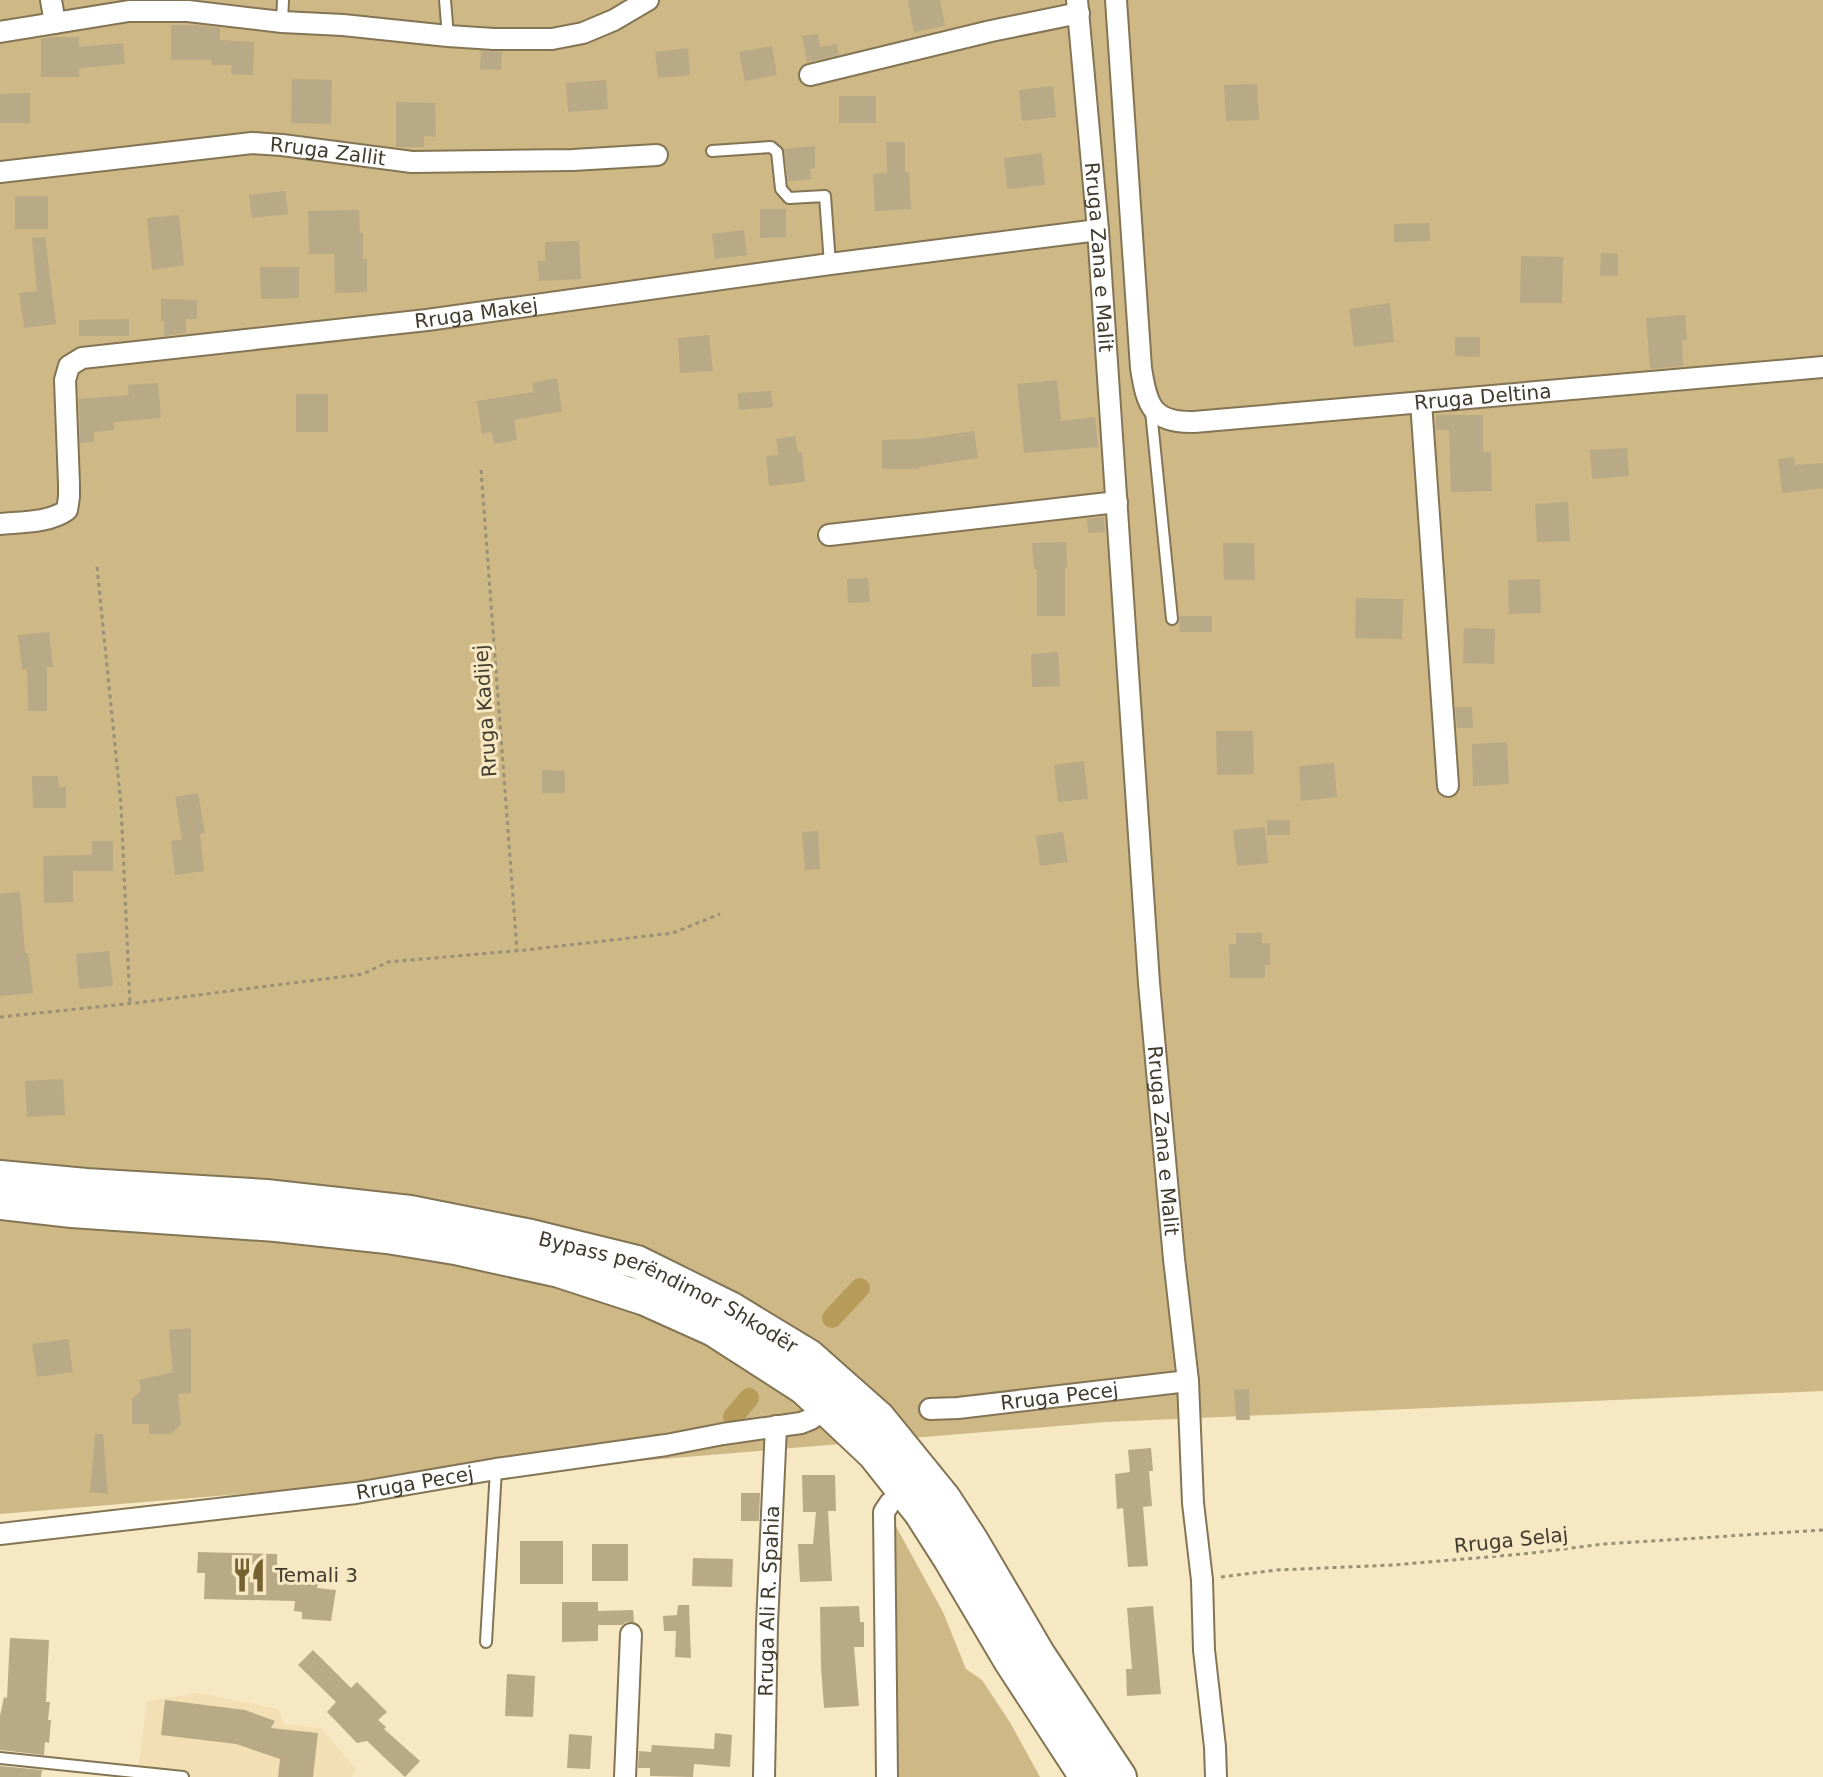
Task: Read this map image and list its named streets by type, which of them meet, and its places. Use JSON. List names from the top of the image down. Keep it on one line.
{"streets":{"highway":["Bypass perëndimor Shkodër"],"street":["Rruga Zallit","Rruga Zana e Malit","Rruga Makej","Rruga Deltina","Rruga Pecej","Rruga Ali R. Spahia"],"path":["Rruga Kadijej","Rruga Selaj"]},"crossings":[["Rruga Zana e Malit","Rruga Makej"],["Rruga Zana e Malit","Rruga Pecej"],["Rruga Zana e Malit","Rruga Selaj"],["Bypass perëndimor Shkodër","Rruga Pecej"],["Rruga Pecej","Rruga Ali R. Spahia"]],"places":{"restaurant":["Temali 3"]}}
